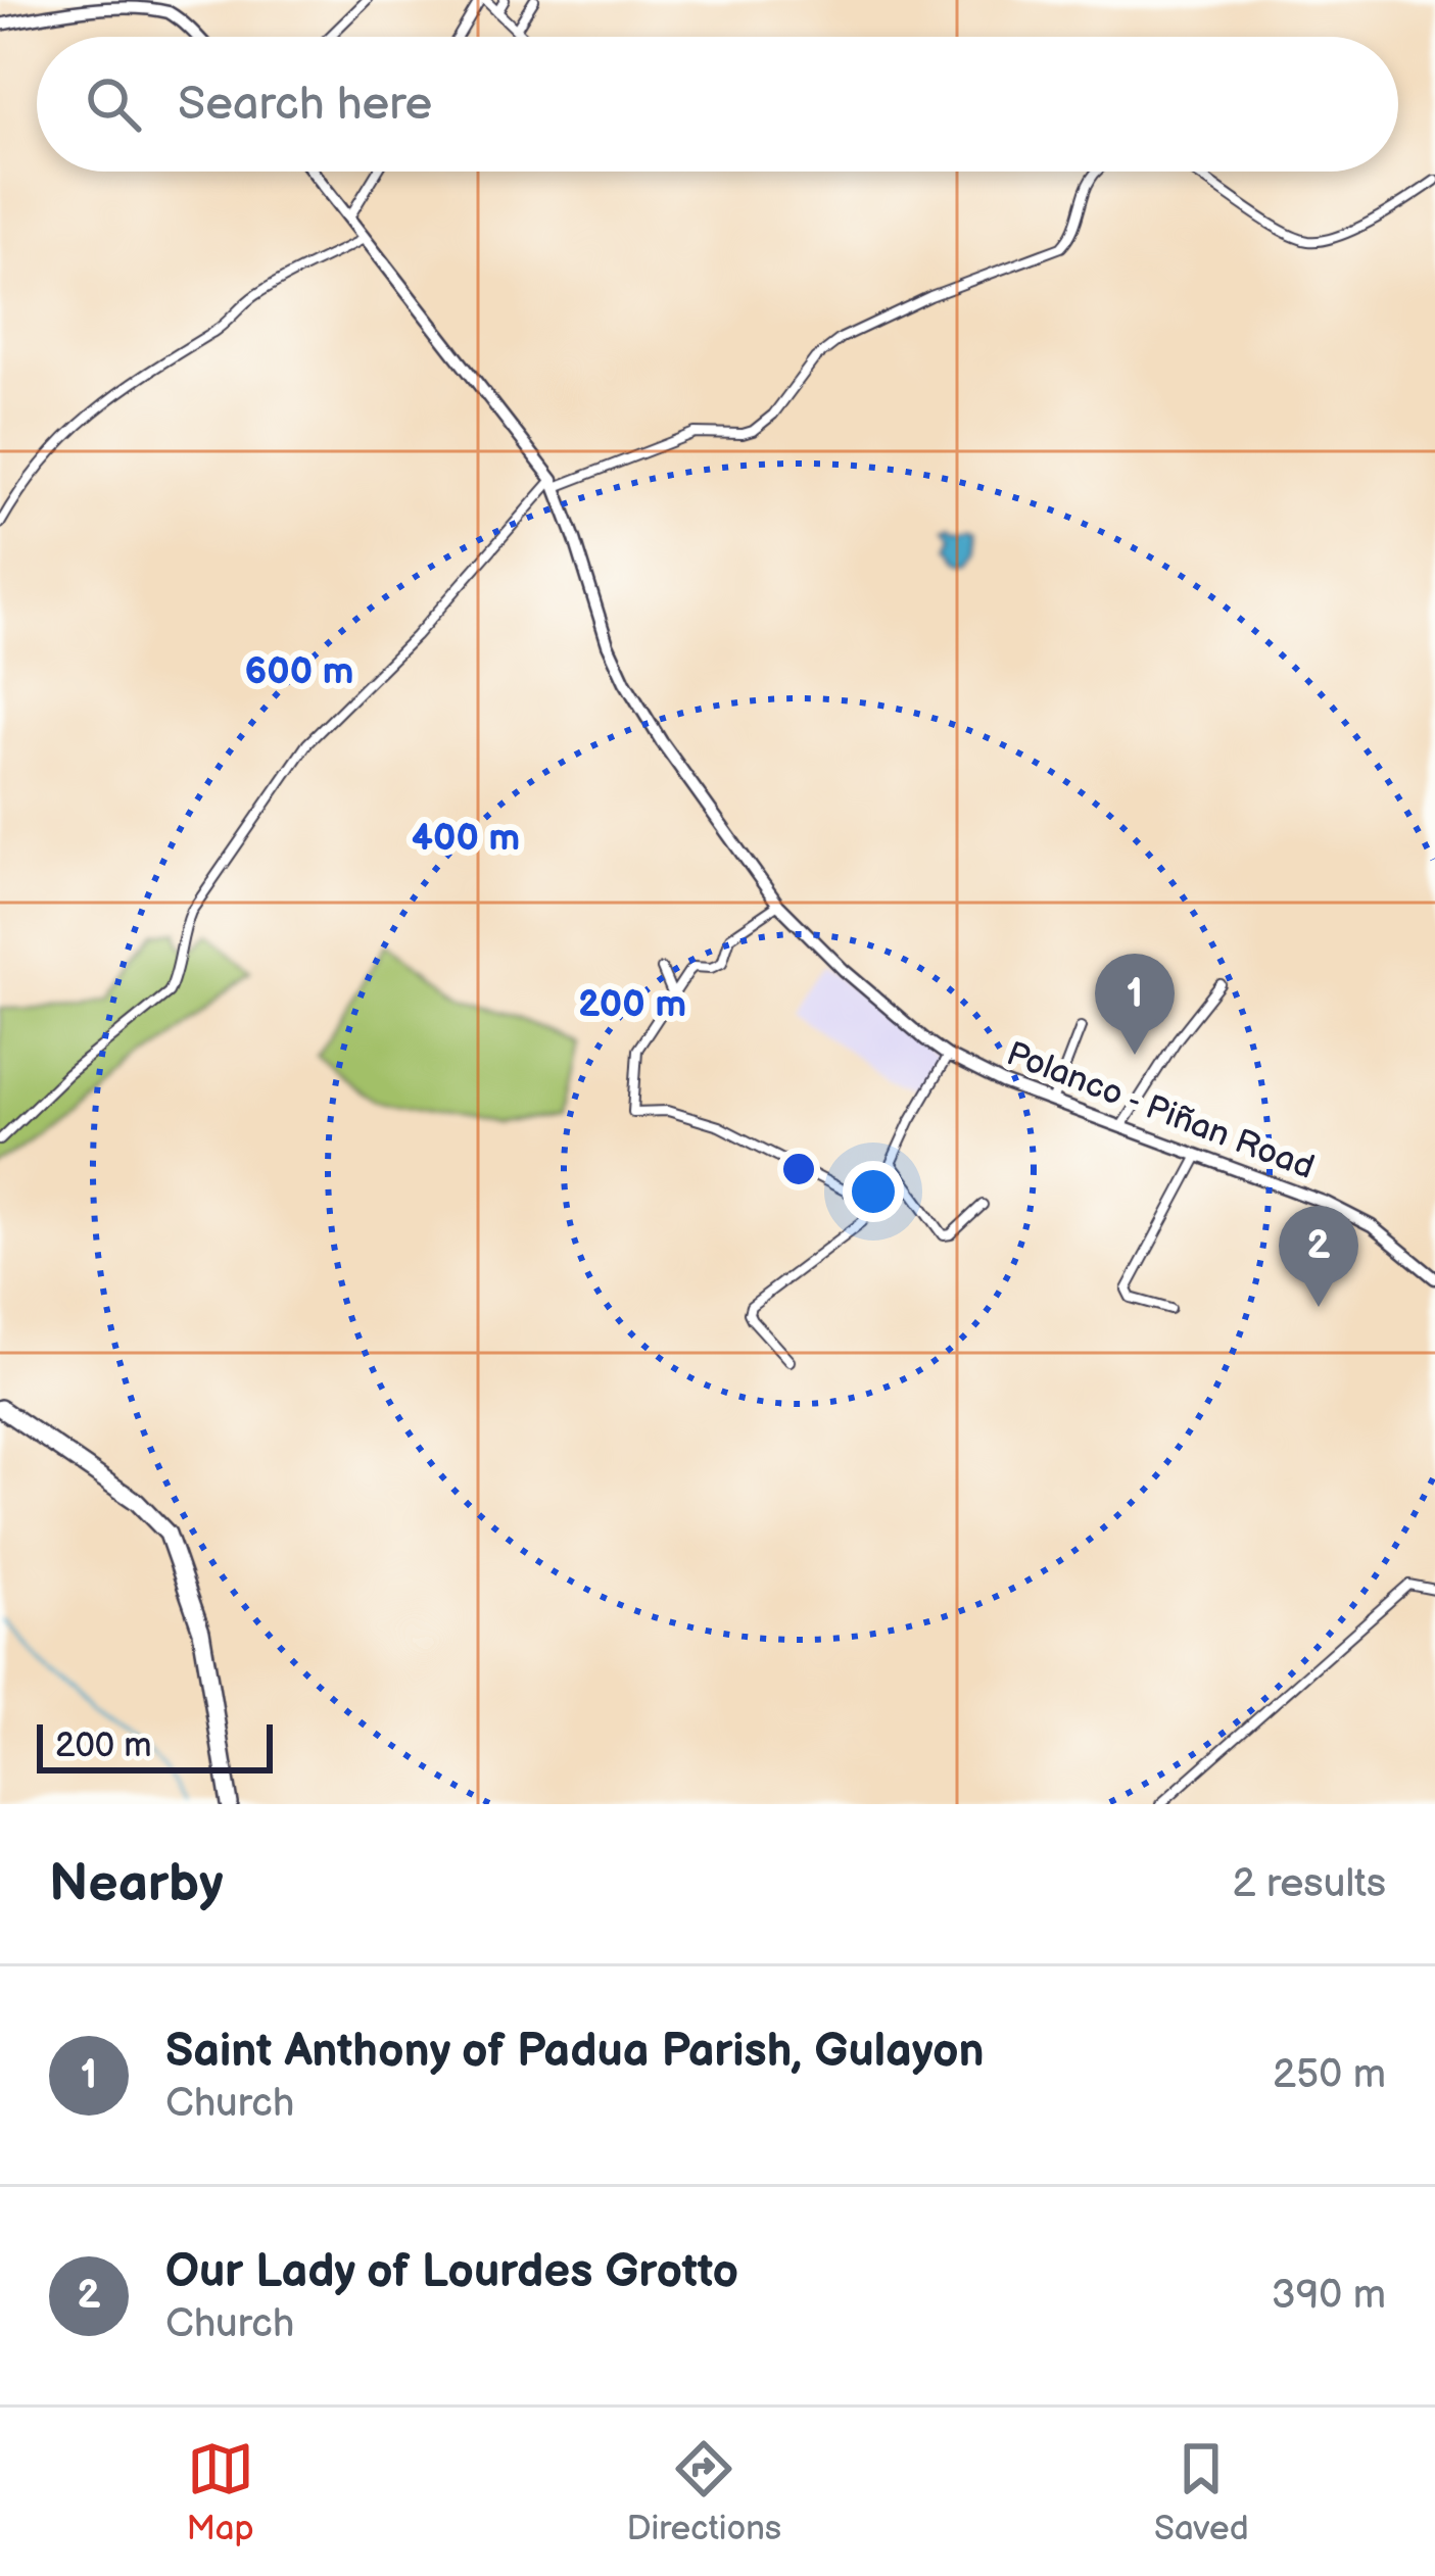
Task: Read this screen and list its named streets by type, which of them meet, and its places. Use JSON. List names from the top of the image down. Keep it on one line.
{"streets":{"main road":["Polanco - Piñan Road"]},"scale_bar":"200 m","page":{"search":"Search here","pins":["1","2"],"scale":"200 m","heading":["Nearby","2 results"],"list":[{"mark":"1","name":"Saint Anthony of Padua Parish, Gulayon","note":"Church","value":"250 m"},{"mark":"2","name":"Our Lady of Lourdes Grotto","note":"Church","value":"390 m"}],"nav":["Map","Directions","Saved"]},"rings":["600 m","400 m","200 m"]}
